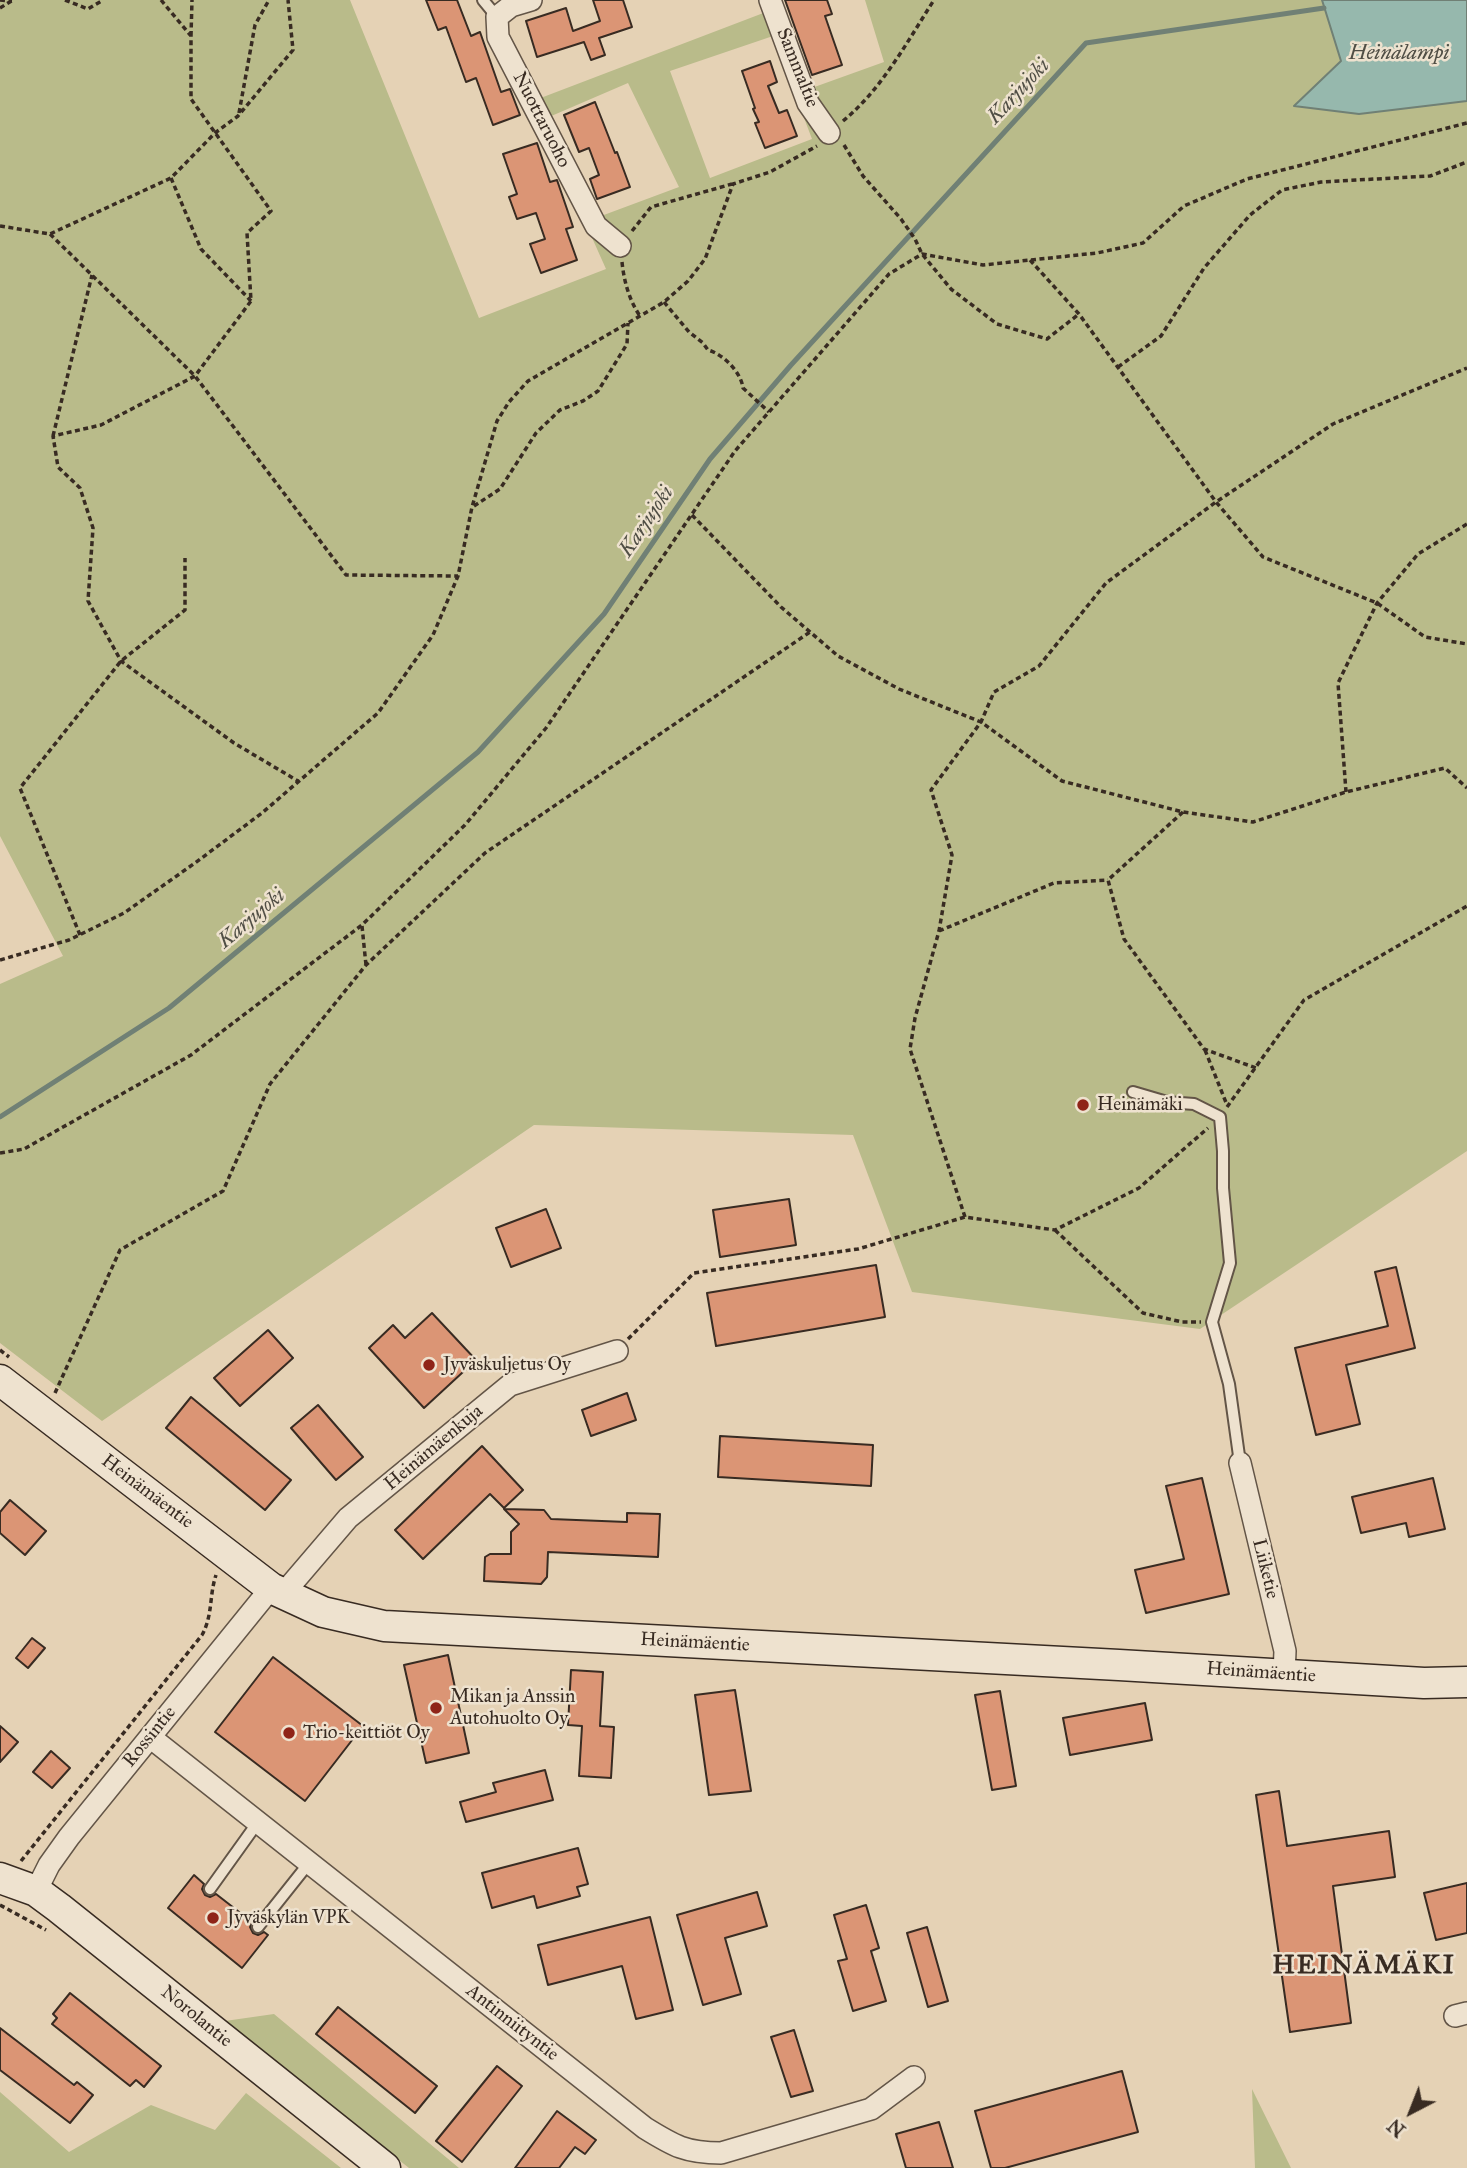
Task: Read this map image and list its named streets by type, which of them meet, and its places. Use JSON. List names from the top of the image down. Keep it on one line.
{"streets":{"street":["Sammaltie","Nuottaruoho","Heinämäenkuja","Heinämäentie","Liiketie","Rossintie","Norolantie","Antinniityntie"]},"crossings":[["Heinämäenkuja","Heinämäentie"],["Heinämäenkuja","Rossintie"],["Heinämäentie","Liiketie"],["Heinämäentie","Rossintie"],["Rossintie","Norolantie"],["Rossintie","Antinniityntie"]],"districts":["HEINÄMÄKI"],"water":["Heinälampi","Karjujoki"],"places":["Heinämäki","Jyväskuljetus Oy","Mikan ja Anssin Autohuolto Oy","Trio-keittiöt Oy","Jyväskylän VPK"],"north":"bottom left"}
